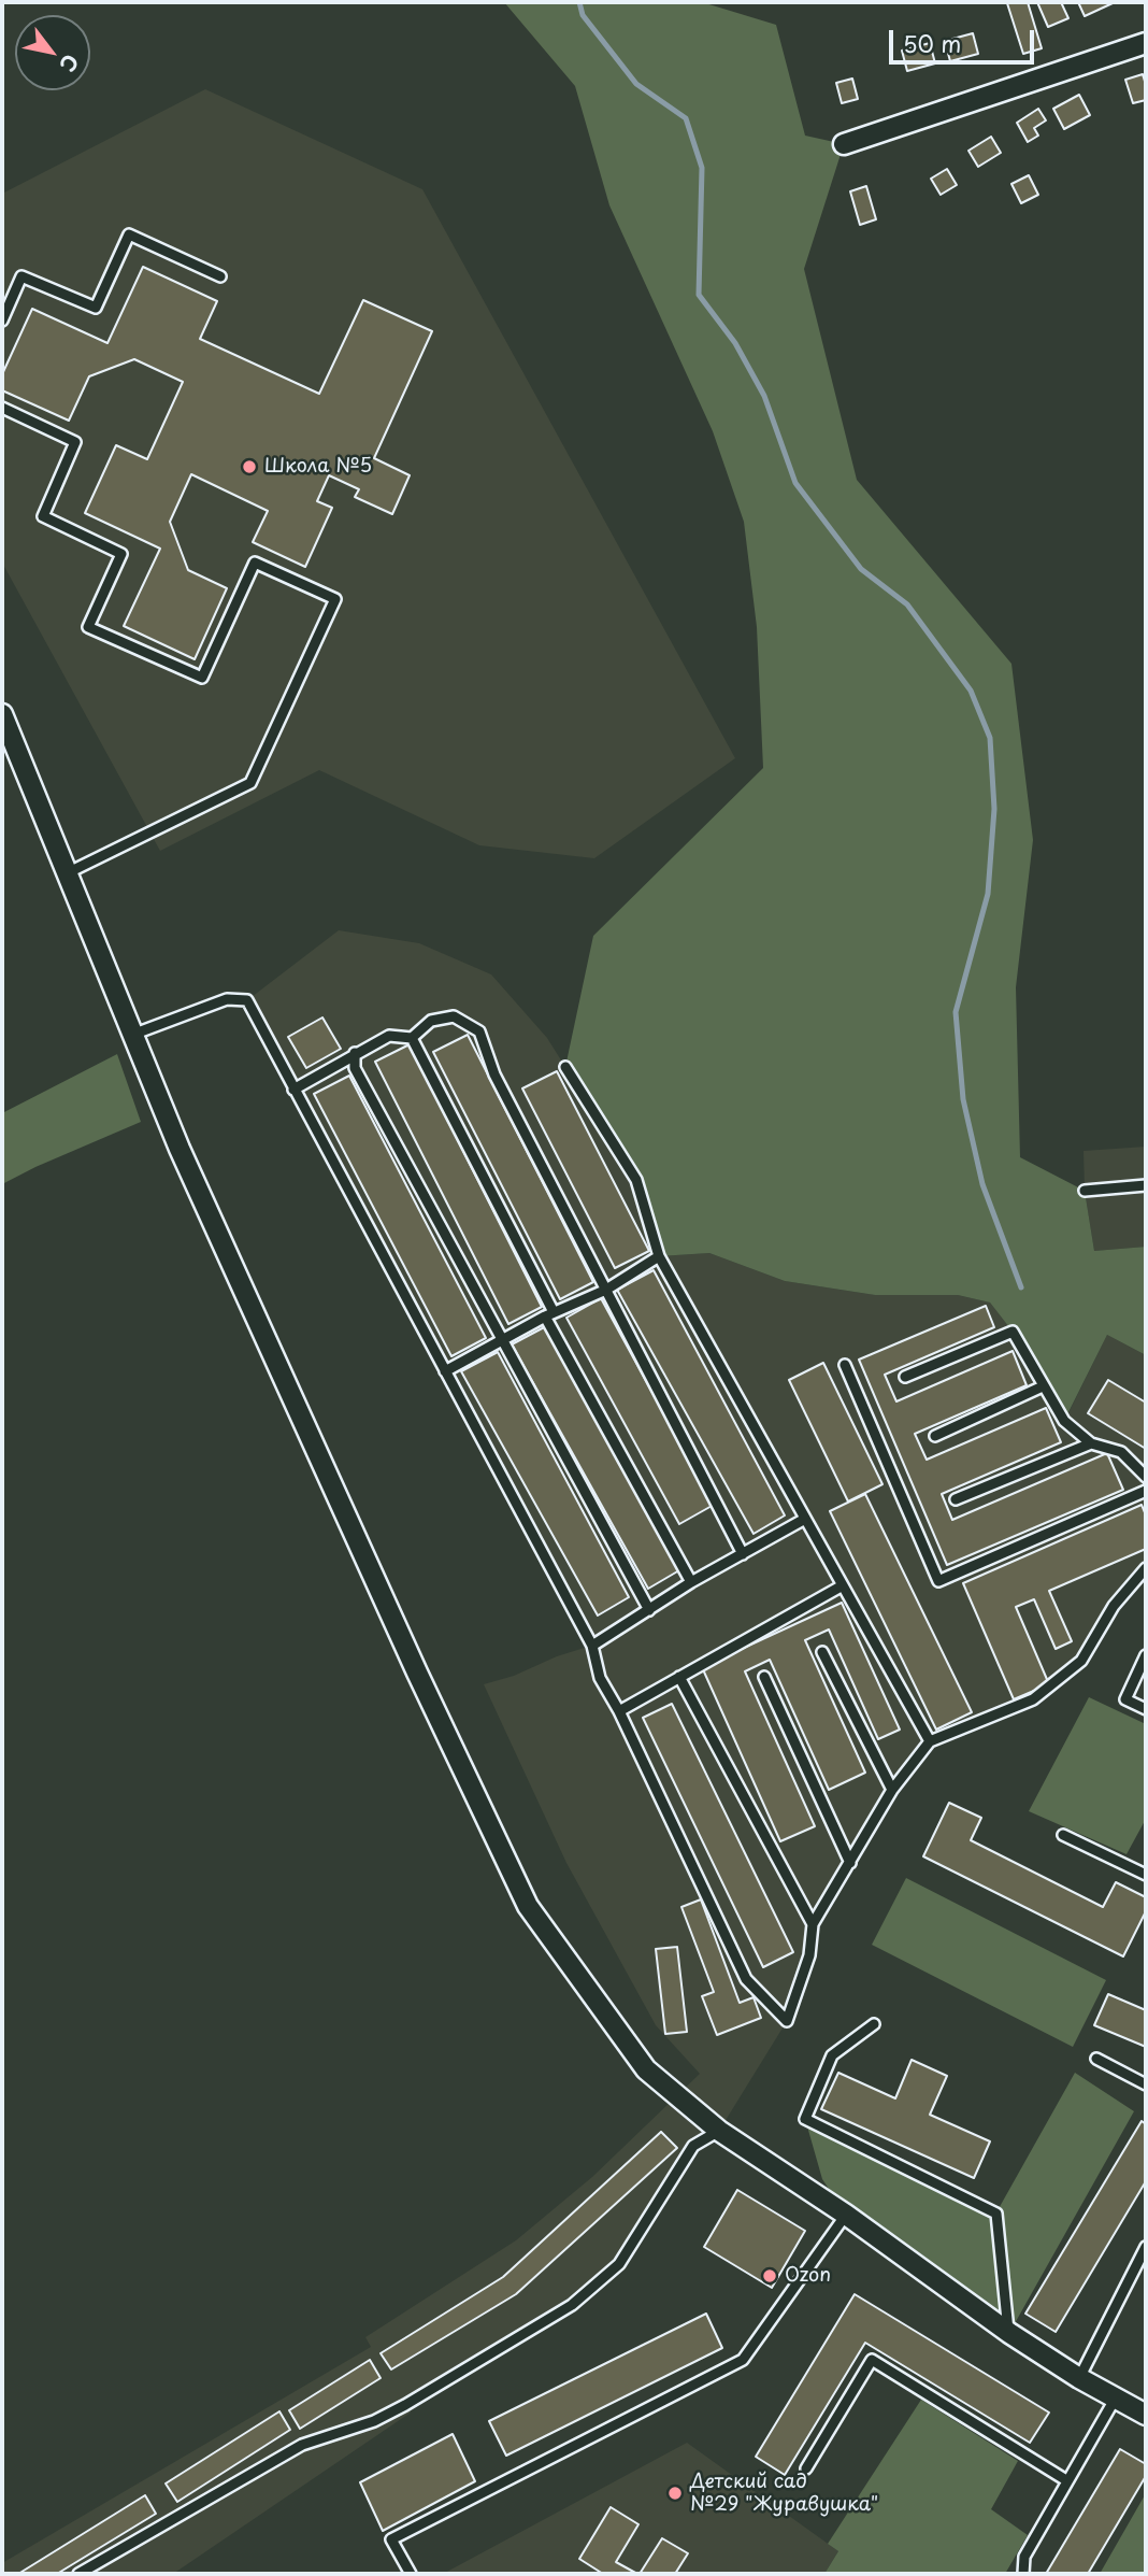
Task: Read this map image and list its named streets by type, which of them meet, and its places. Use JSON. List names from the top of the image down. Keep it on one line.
{"places":["Школа №5","Ozon","Детский сад №29 \"Журавушка\""],"scale_bar":"50 m","north":"bottom right"}
